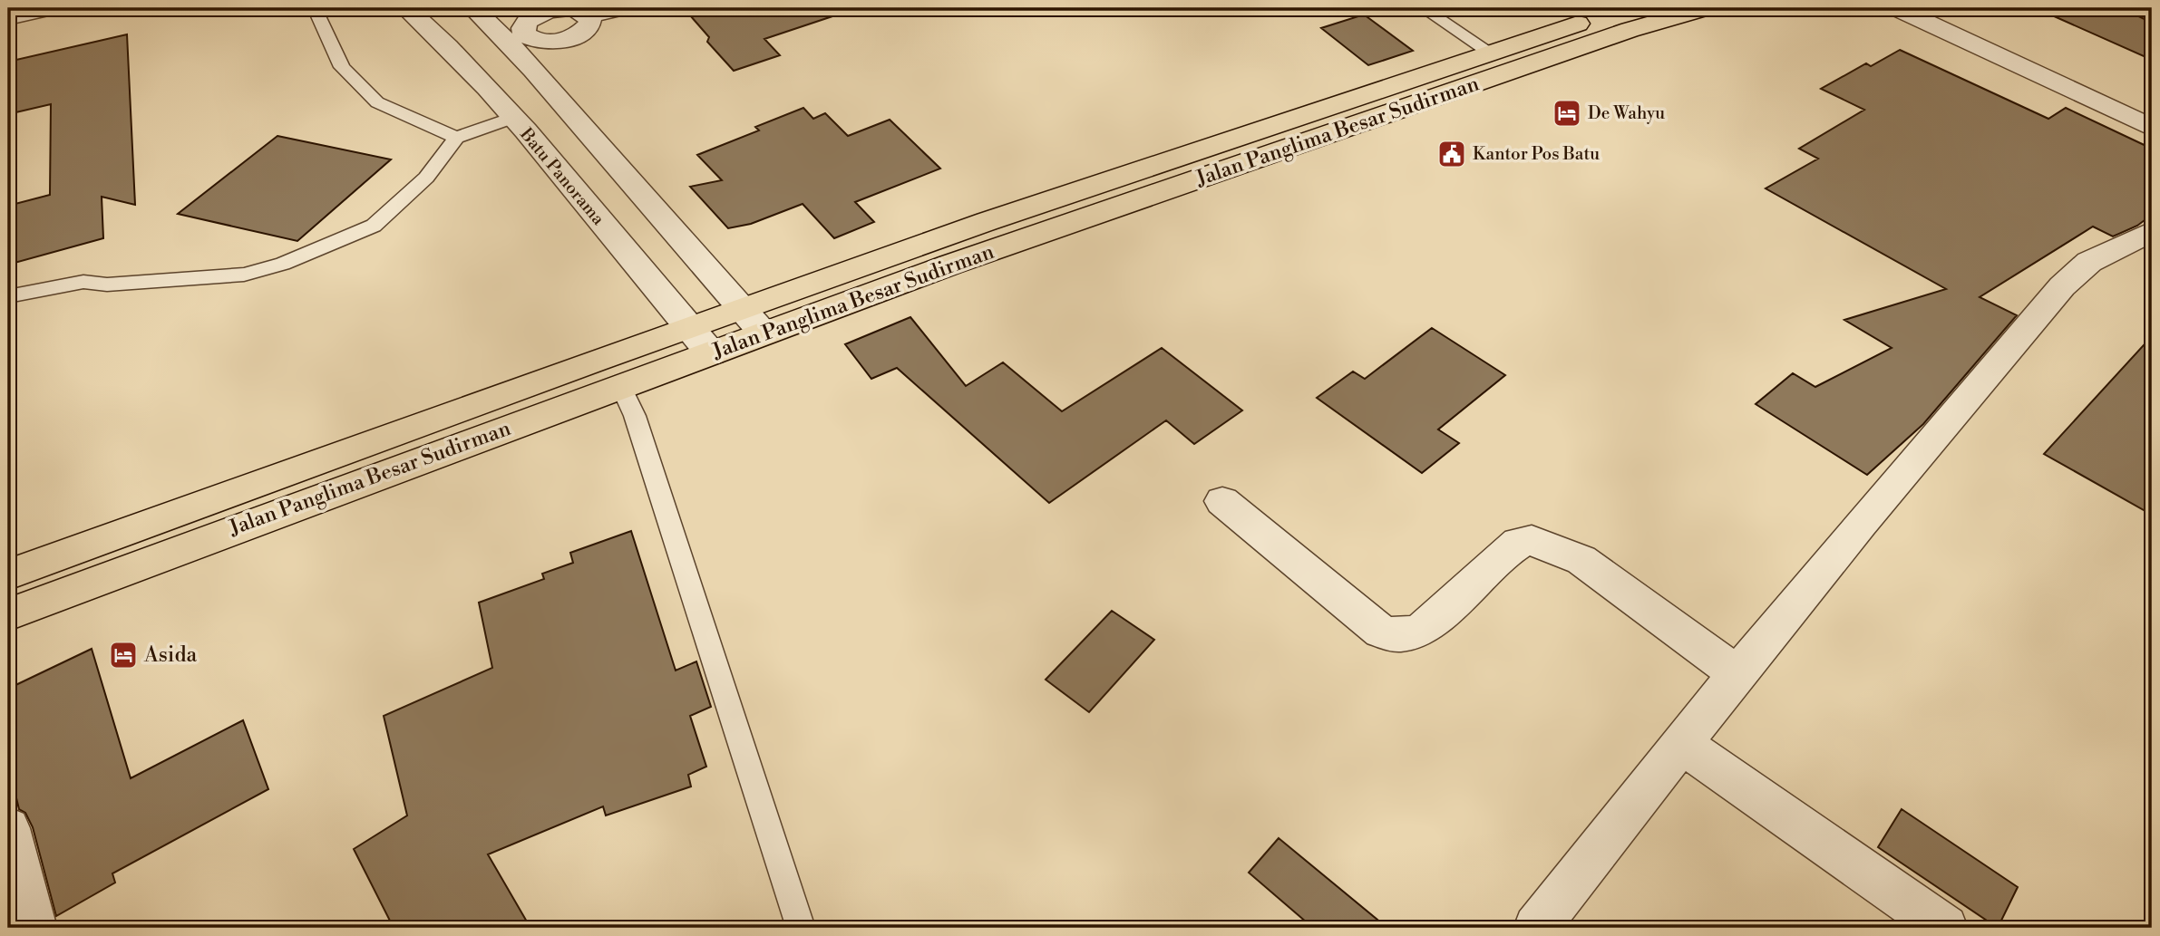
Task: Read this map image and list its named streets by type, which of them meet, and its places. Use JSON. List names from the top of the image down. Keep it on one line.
{"streets":{"main road":["Jalan Panglima Besar Sudirman"],"street":["Batu Panorama"]},"crossings":[["Jalan Panglima Besar Sudirman","Batu Panorama"]],"places":{"hotel":["De Wahyu","Asida"],"public building":["Kantor Pos Batu"]}}
